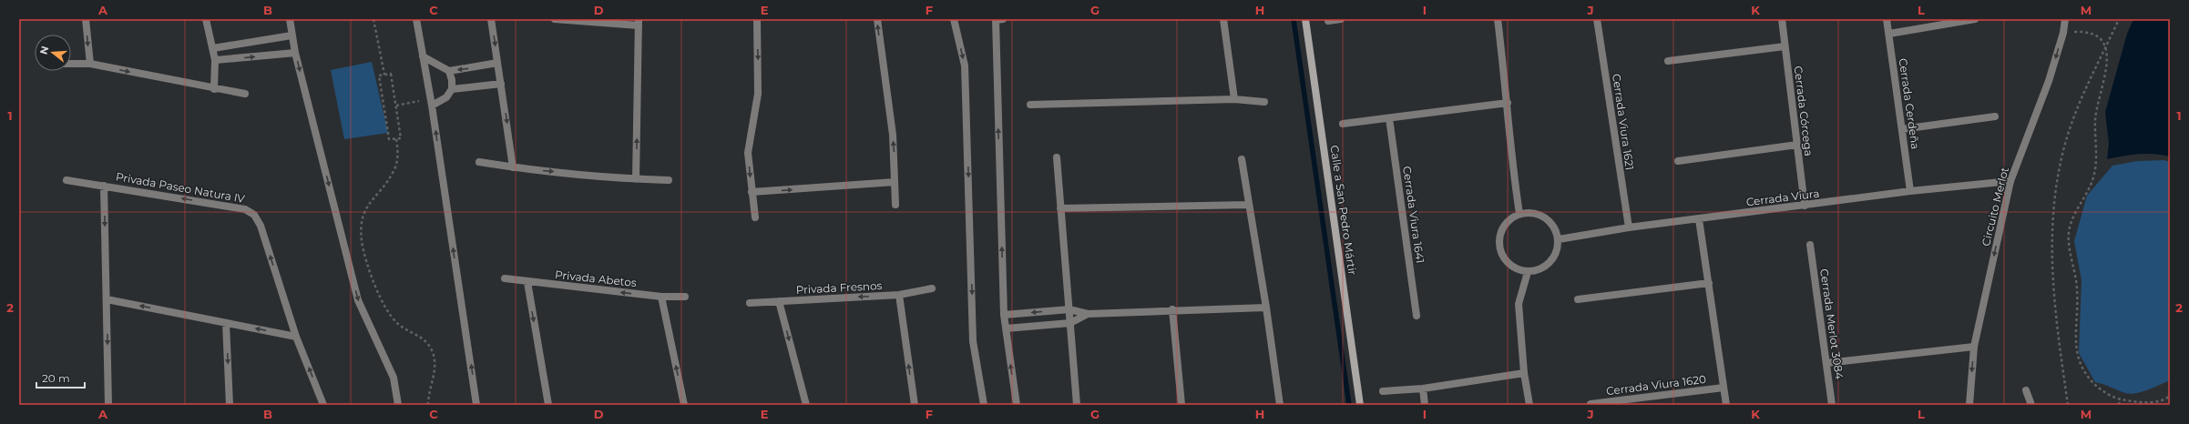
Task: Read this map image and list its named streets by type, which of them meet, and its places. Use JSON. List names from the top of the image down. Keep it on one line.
{"streets":{"main road":["Calle a San Pedro Mártir"],"street":["Cerrada Cerdeña","Cerrada Córcega","Cerrada Viura 1621","Privada Paseo Natura IV","Cerrada Viura","Circuito Merlot","Cerrada Viura 1641","Privada Abetos","Privada Fresnos","Cerrada Merlot 3084","Cerrada Viura 1620"]},"crossings":[["Cerrada Cerdeña","Cerrada Viura"],["Cerrada Córcega","Cerrada Viura"],["Cerrada Viura 1621","Cerrada Viura"],["Cerrada Viura","Circuito Merlot"],["Cerrada Viura","Cerrada Viura 1620"]],"one_way":["Circuito Merlot","Privada Abetos","Privada Fresnos"],"scale_bar":"20 m","north":"left","grid":{"columns":["A","B","C","D","E","F","G","H","I","J","K","L","M"],"rows":["1","2"]}}
